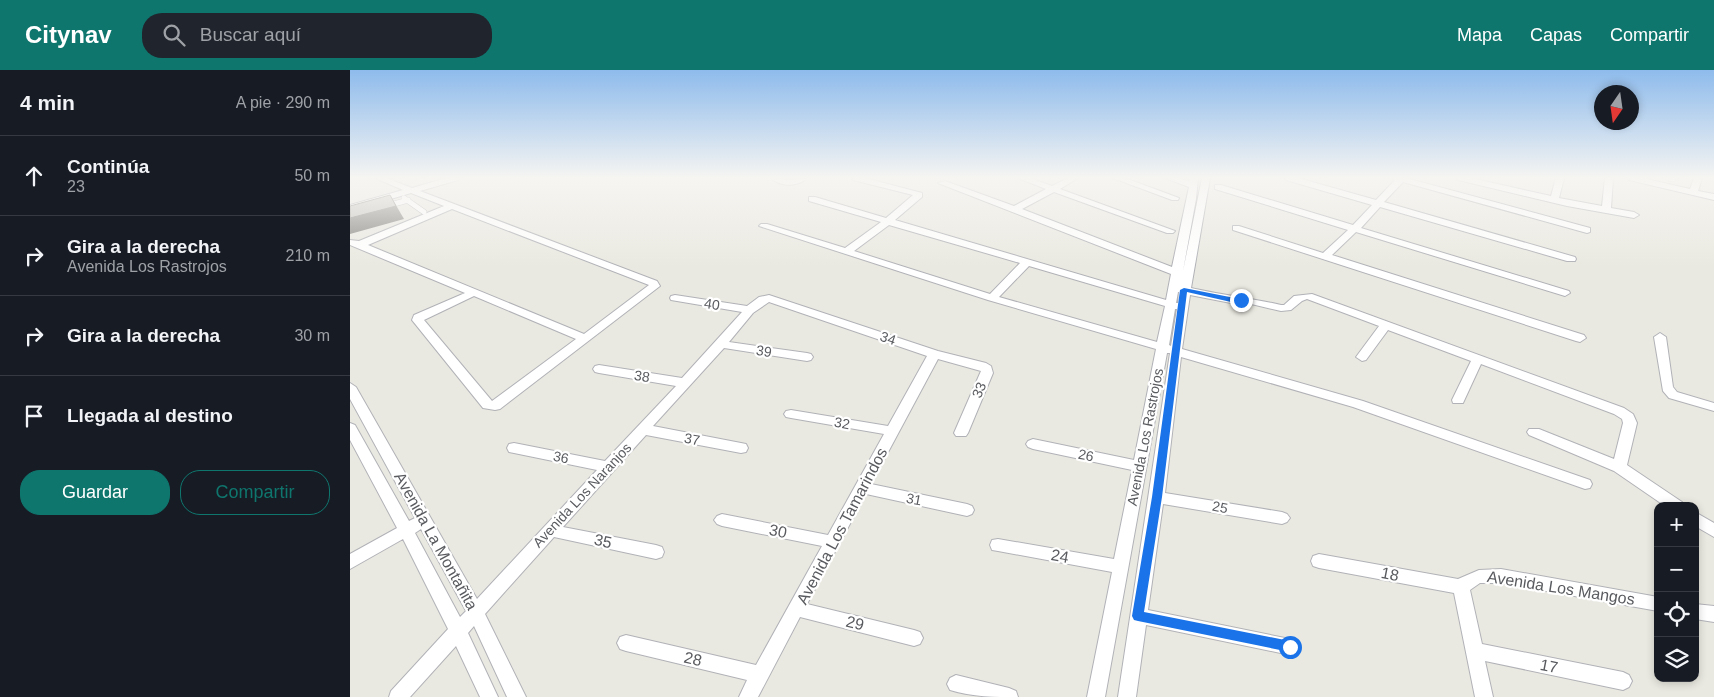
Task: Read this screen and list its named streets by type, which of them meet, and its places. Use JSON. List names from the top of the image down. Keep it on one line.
{"streets":{"street":["40","34","39","38","33","32","Avenida Los Rastrojos","37","26","36","Avenida Los Naranjos","31","25","Avenida Los Tamarindos","30","Avenida La Montañita","35","24","18","Avenida Los Mangos","29","28","17"]},"crossings":[["40","Avenida Los Naranjos"],["34","33"],["34","Avenida Los Naranjos"],["34","Avenida Los Tamarindos"],["39","Avenida Los Naranjos"],["38","Avenida Los Naranjos"],["33","Avenida Los Tamarindos"],["32","Avenida Los Tamarindos"],["Avenida Los Rastrojos","26"],["Avenida Los Rastrojos","25"],["Avenida Los Rastrojos","24"],["37","Avenida Los Naranjos"],["36","Avenida Los Naranjos"],["Avenida Los Naranjos","Avenida La Montañita"],["Avenida Los Naranjos","35"],["31","Avenida Los Tamarindos"],["Avenida Los Tamarindos","30"],["Avenida Los Tamarindos","29"],["Avenida Los Tamarindos","28"],["18","Avenida Los Mangos"]],"north":"bottom","page":{"header":"Citynav","search":"Buscar aquí","nav":["Mapa","Capas","Compartir"],"heading":["4 min","A pie · 290 m"],"list":[["Continúa","23","50 m"],["Gira a la derecha","Avenida Los Rastrojos","210 m"],["Gira a la derecha","30 m"],"Llegada al destino"],"buttons":["Guardar","Compartir"],"map_buttons":["+","−"]}}
